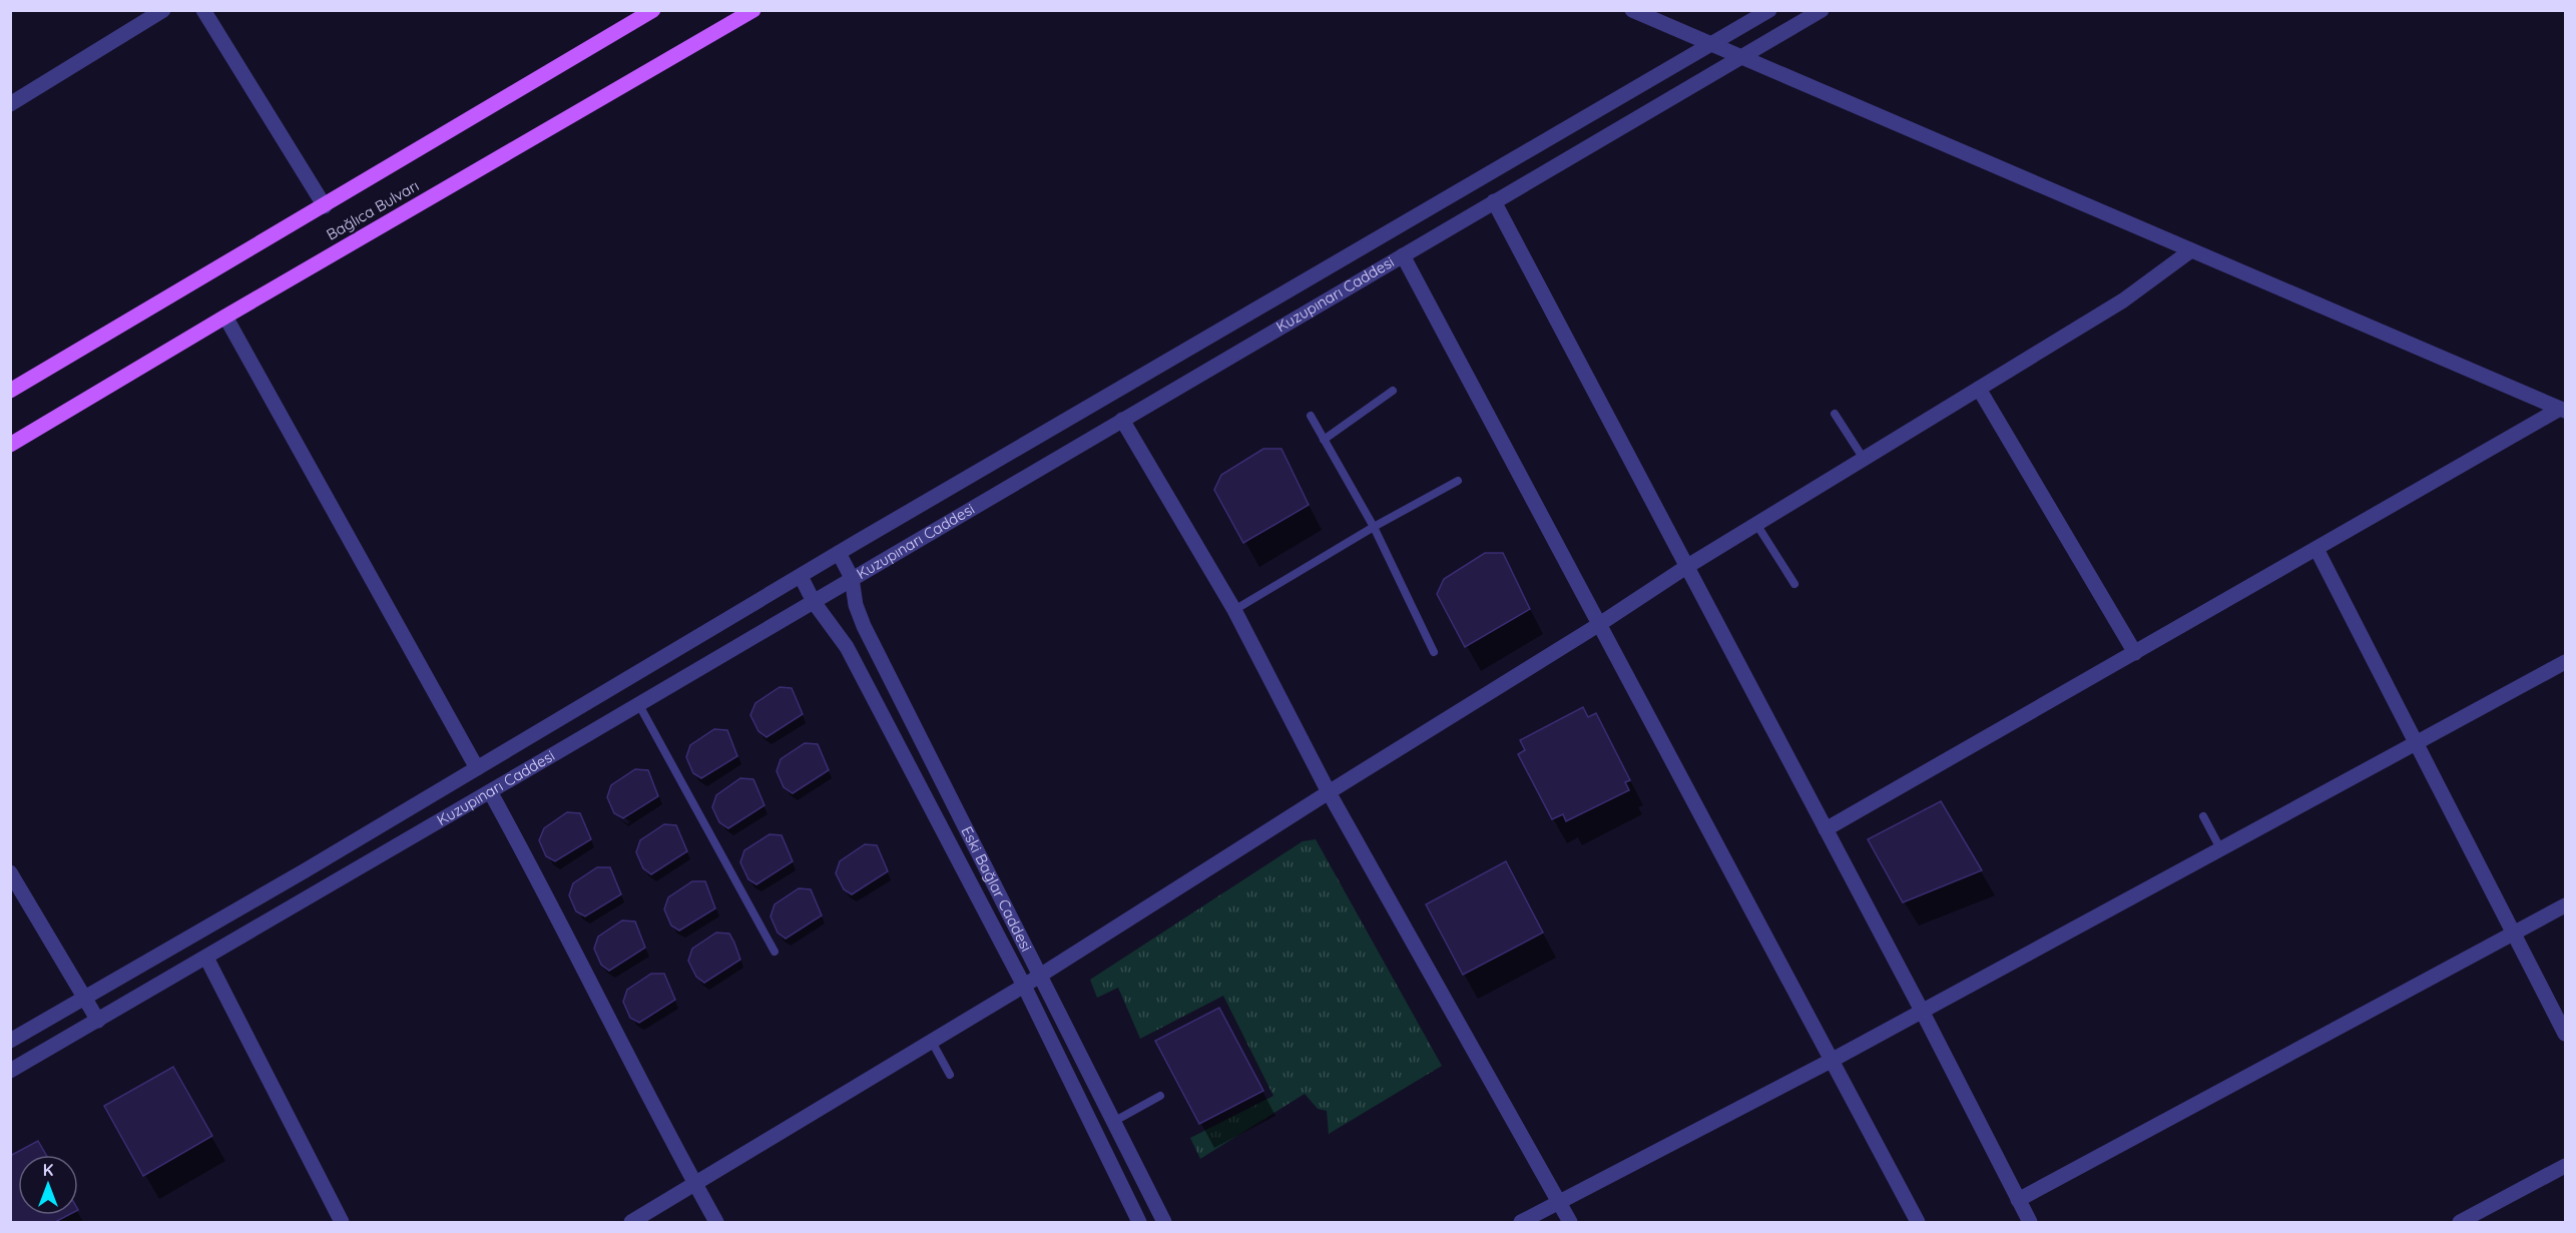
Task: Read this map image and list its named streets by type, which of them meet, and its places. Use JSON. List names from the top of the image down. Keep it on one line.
{"streets":{"main road":["Bağlıca Bulvarı"],"street":["Kuzupınarı Caddesi","Eski Bağlar Caddesi"]},"crossings":[["Kuzupınarı Caddesi","Eski Bağlar Caddesi"]],"north":"top"}
